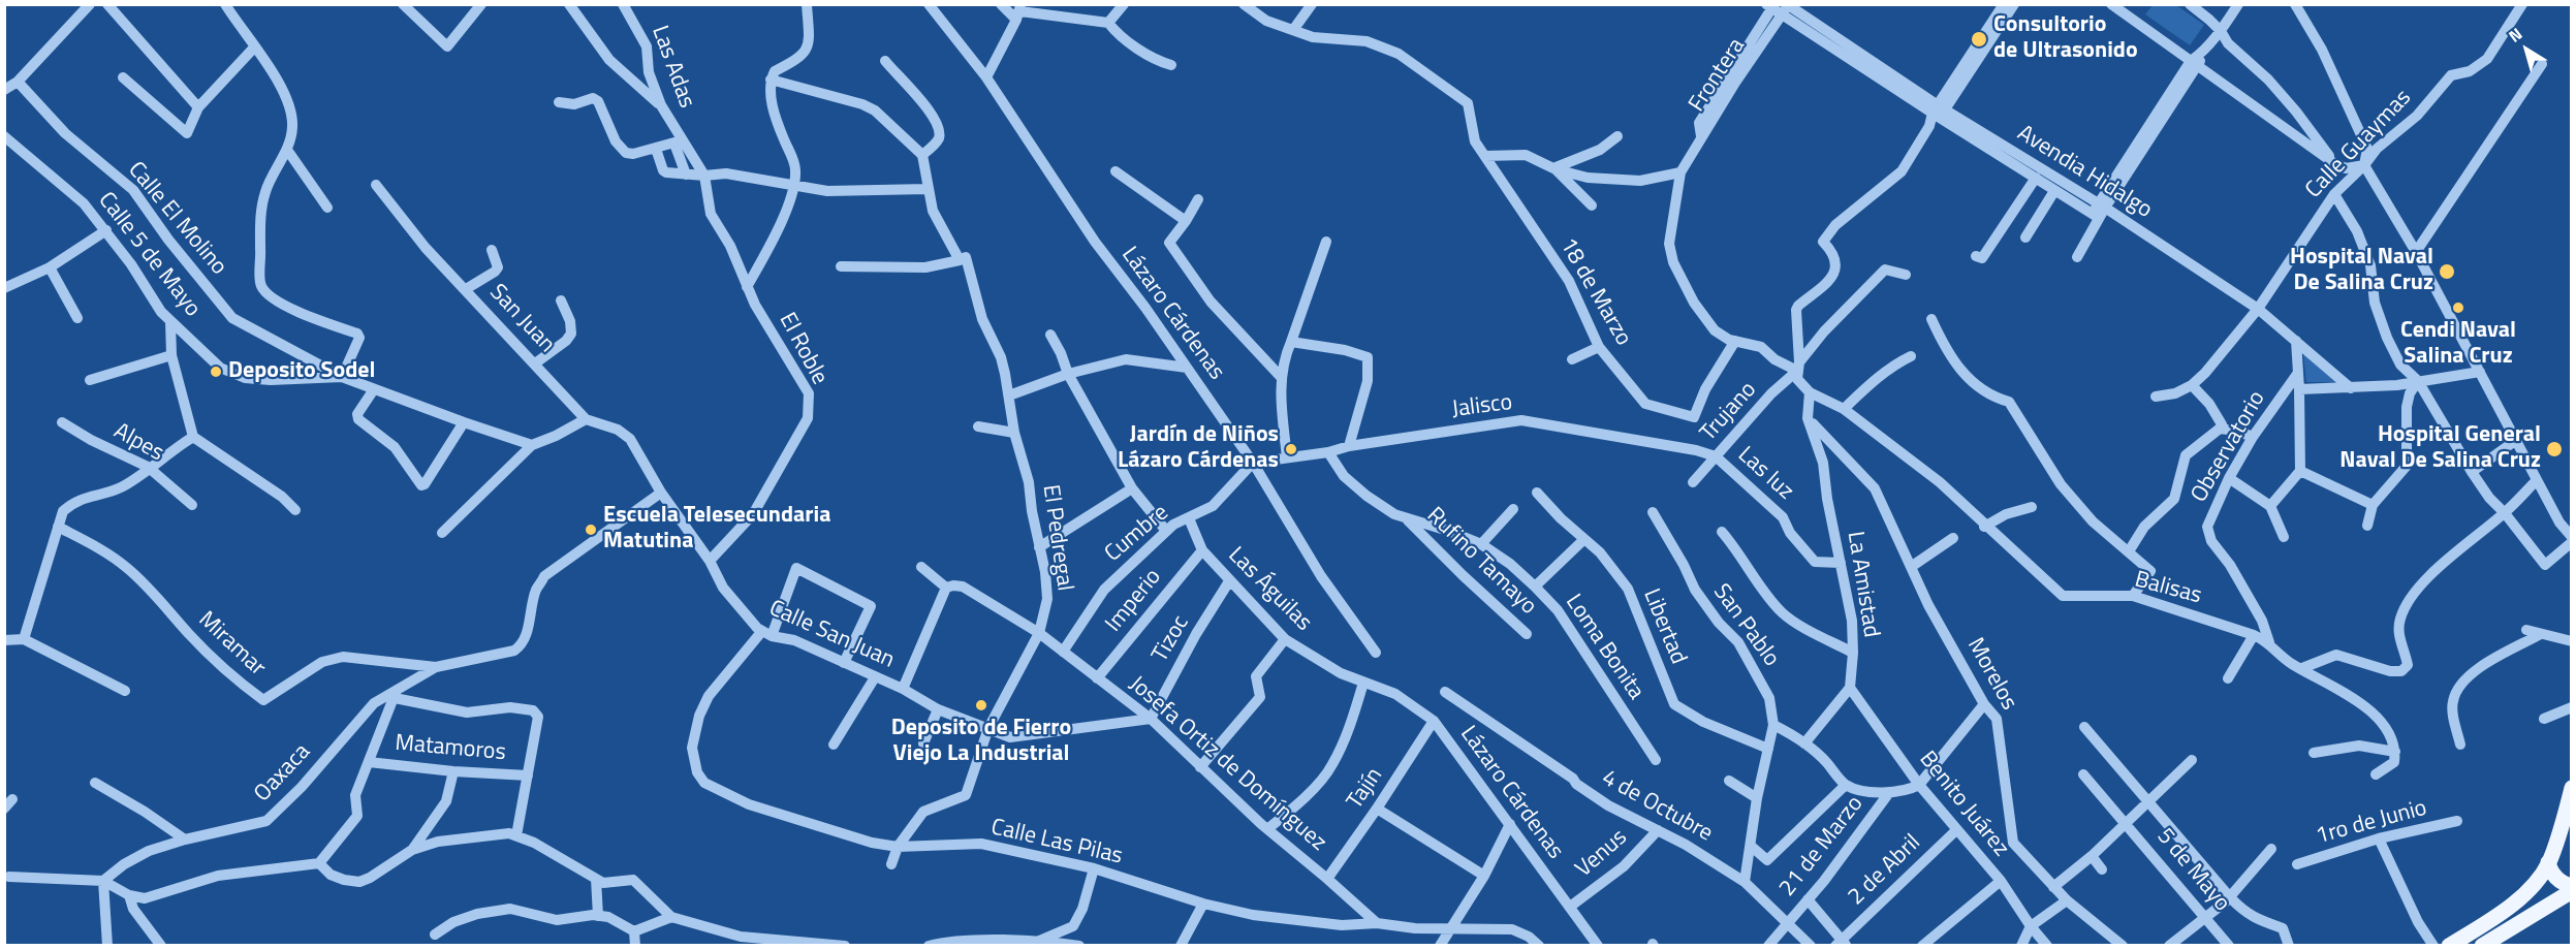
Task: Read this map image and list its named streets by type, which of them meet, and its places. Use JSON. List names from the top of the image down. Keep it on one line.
{"streets":{"street":["Las Adas","Frontera","Calle Guaymas","Avendia Hidalgo","Calle El Molino","Calle 5 de Mayo","18 de Marzo","Lázaro Cárdenas","San Juan","El Roble","Jalisco","Trujano","Alpes","Observatorio","Las luz","Cumbre","El Pedregal","Rufino Tamayo","La Amistad","Balisas","Las Águilas","Imperio","San Pablo","Libertad","Calle San Juan","Tizoc","Miramar","Loma Bonita","Morelos","Matamoros","Josefa Ortiz de Domínguez","Oaxaca","Tajín","Benito Juárez","4 de Octubre","1ro de Junio","Calle Las Pilas","21 de Marzo","Venus","2 de Abril","5 de Mayo"]},"crossings":[["Las Adas","El Roble"],["Frontera","Avendia Hidalgo"],["Frontera","18 de Marzo"],["Frontera","Trujano"],["Calle Guaymas","Avendia Hidalgo"],["Calle El Molino","Calle 5 de Mayo"],["Lázaro Cárdenas","Jalisco"],["Lázaro Cárdenas","Cumbre"],["Lázaro Cárdenas","Las Águilas"],["Lázaro Cárdenas","Tajín"],["Lázaro Cárdenas","Venus"],["San Juan","Calle San Juan"],["El Roble","Calle San Juan"],["Jalisco","Trujano"],["Jalisco","Las luz"],["Jalisco","Cumbre"],["Trujano","Las luz"],["Observatorio","Balisas"],["Las luz","La Amistad"],["Cumbre","Las Águilas"],["Cumbre","Josefa Ortiz de Domínguez"],["El Pedregal","Calle San Juan"],["El Pedregal","Josefa Ortiz de Domínguez"],["El Pedregal","Calle Las Pilas"],["Rufino Tamayo","Loma Bonita"],["La Amistad","Morelos"],["La Amistad","Benito Juárez"],["Las Águilas","Imperio"],["Las Águilas","Tizoc"],["Imperio","Josefa Ortiz de Domínguez"],["San Pablo","Libertad"],["San Pablo","4 de Octubre"],["Calle San Juan","Tizoc"],["Calle San Juan","Josefa Ortiz de Domínguez"],["Calle San Juan","Calle Las Pilas"],["Tizoc","Josefa Ortiz de Domínguez"],["Miramar","Oaxaca"],["Josefa Ortiz de Domínguez","Tajín"],["Josefa Ortiz de Domínguez","Calle Las Pilas"],["Benito Juárez","2 de Abril"],["4 de Octubre","21 de Marzo"],["4 de Octubre","Venus"]],"places":["Consultorio de Ultrasonido","Hospital Naval De Salina Cruz","Cendi Naval Salina Cruz","Deposito Sodel","Jardín de Niños Lázaro Cárdenas","Hospital General Naval De Salina Cruz","Escuela Telesecundaria Matutina","Deposito de Fierro Viejo La Industrial"],"north":"top left"}
